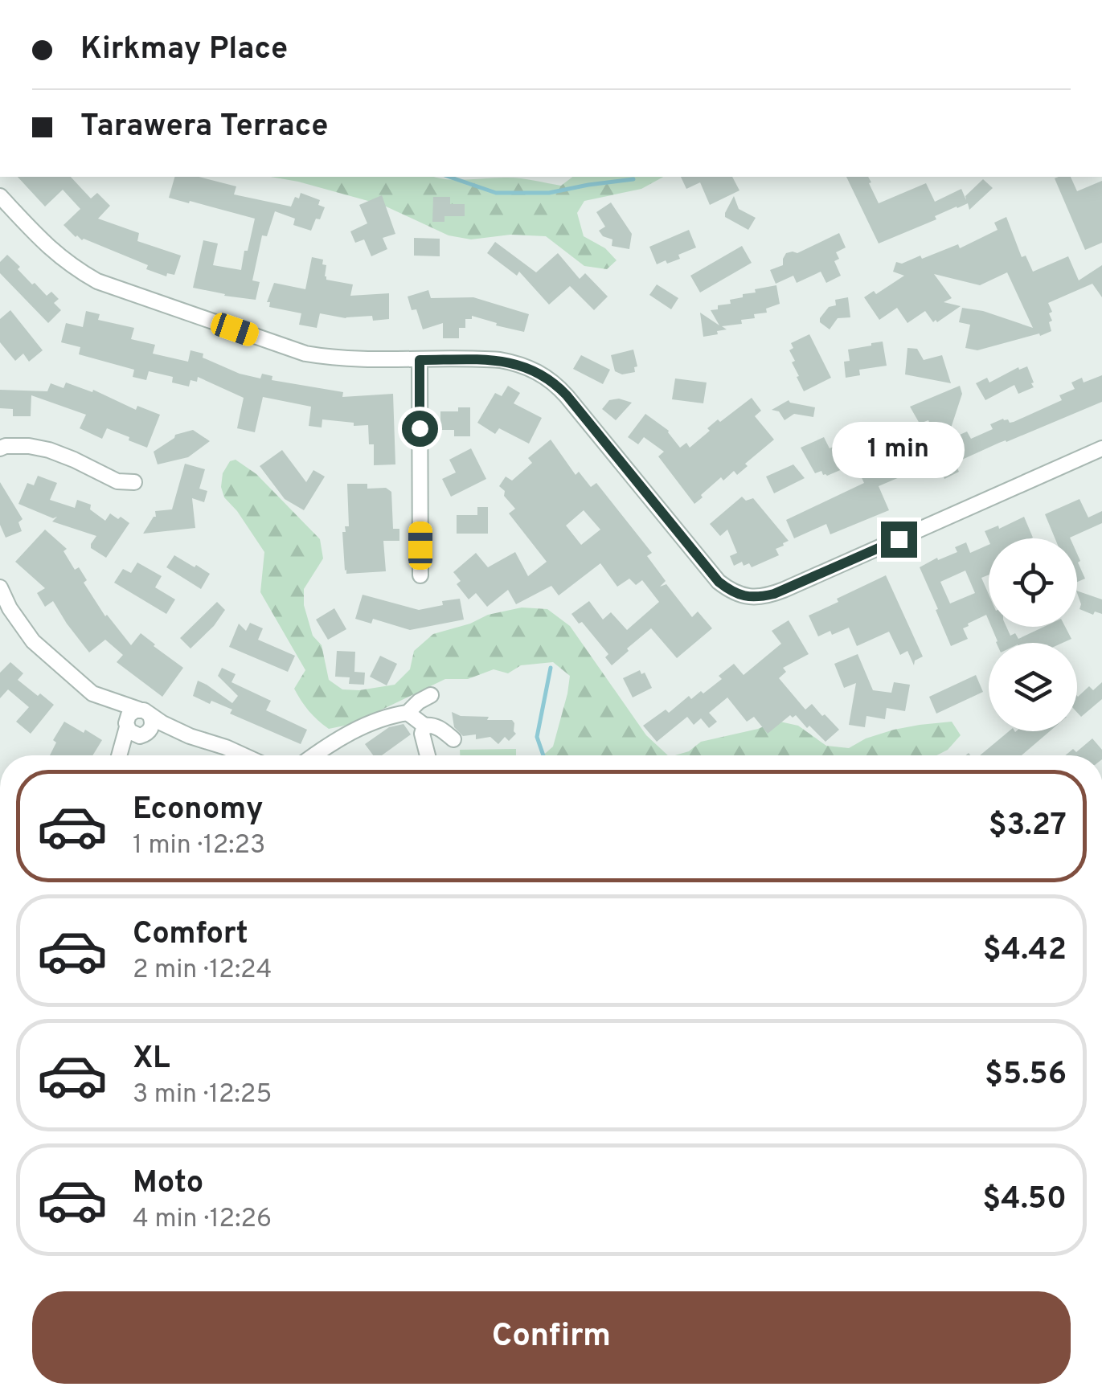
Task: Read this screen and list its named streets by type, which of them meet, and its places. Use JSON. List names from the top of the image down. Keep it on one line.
{"page":{"banner":["Kirkmay Place","Tarawera Terrace"],"bubble":"1 min","list":[{"name":"Economy","note":"1 min · 12:23","value":"$3.27"},{"name":"Comfort","note":"2 min · 12:24","value":"$4.42"},{"name":"XL","note":"3 min · 12:25","value":"$5.56"},{"name":"Moto","note":"4 min · 12:26","value":"$4.50"}],"buttons":"Confirm"}}
